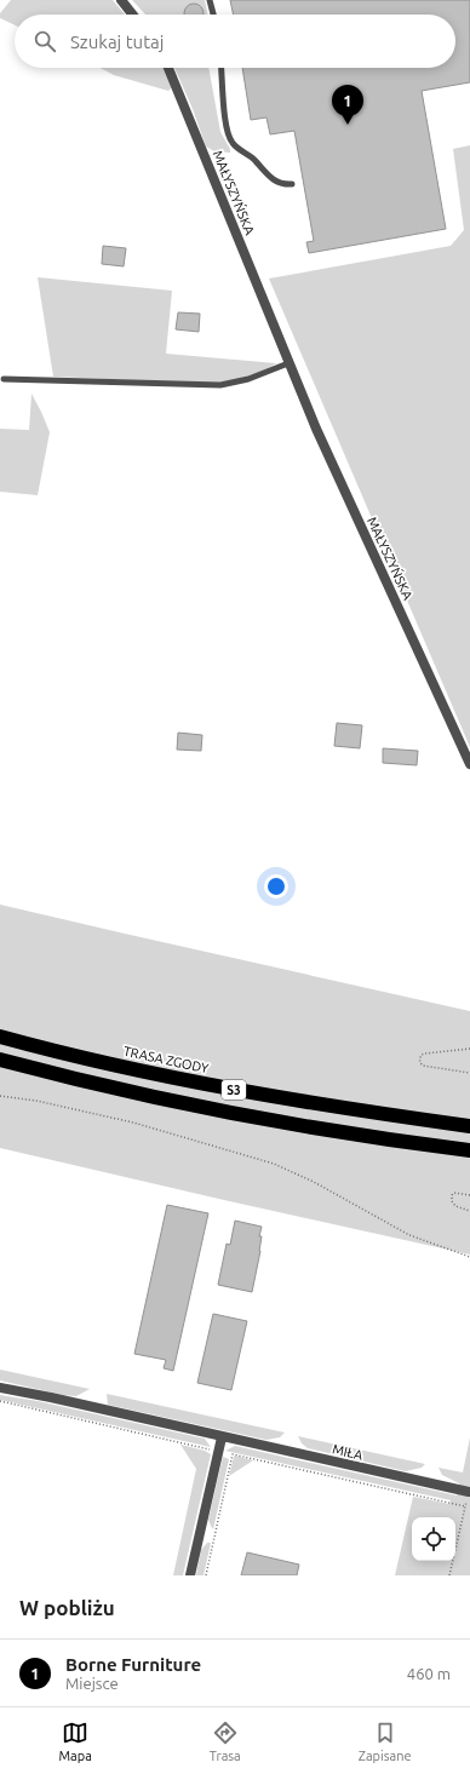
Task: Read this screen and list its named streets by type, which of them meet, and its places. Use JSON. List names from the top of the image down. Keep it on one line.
{"streets":{"highway":["TRASA ZGODY","S3"],"street":["MAŁYSZYŃSKA","MIŁA"]},"page":{"search":"Szukaj tutaj","pins":"1","heading":"W pobliżu","list":[{"mark":"1","name":"Borne Furniture","note":"Miejsce","value":"460 m"}],"nav":["Mapa","Trasa","Zapisane"]}}
